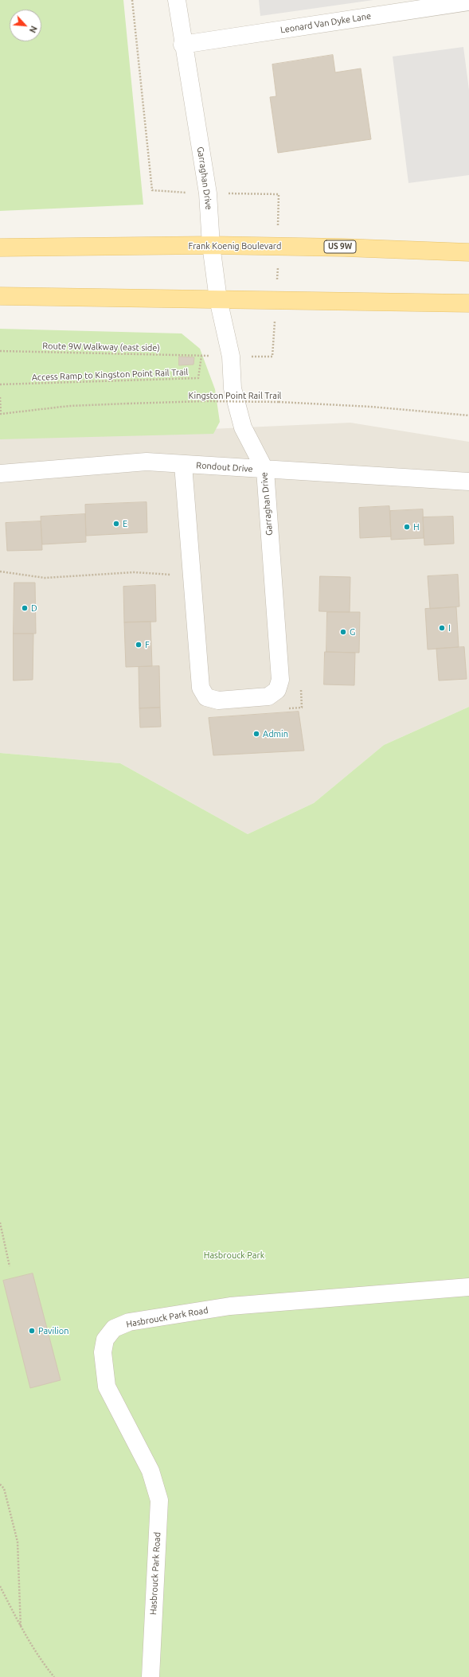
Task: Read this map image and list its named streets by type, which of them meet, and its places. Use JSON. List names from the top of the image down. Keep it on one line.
{"streets":{"main road":["Frank Koenig Boulevard","US 9W"],"street":["Leonard Van Dyke Lane","Garraghan Drive","Rondout Drive","Hasbrouck Park Road"],"path":["Route 9W Walkway (east side)","Access Ramp to Kingston Point Rail Trail","Kingston Point Rail Trail"]},"crossings":[["Leonard Van Dyke Lane","Garraghan Drive"],["Garraghan Drive","Frank Koenig Boulevard"],["Garraghan Drive","Rondout Drive"],["Route 9W Walkway (east side)","Access Ramp to Kingston Point Rail Trail"]],"parks":["Hasbrouck Park"],"places":["E","H","D","I","G","F","Admin","Pavilion"],"north":"bottom right"}
